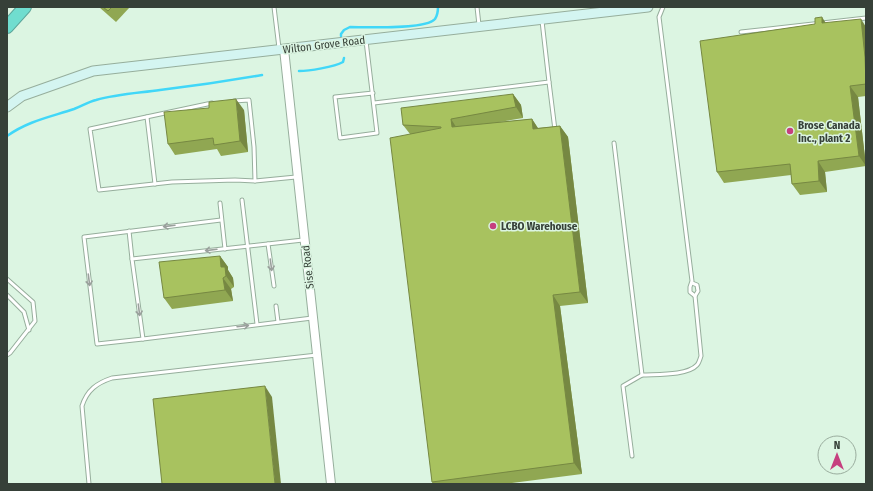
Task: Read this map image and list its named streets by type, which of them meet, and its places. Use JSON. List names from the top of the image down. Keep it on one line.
{"streets":{"main road":["Wilton Grove Road"],"street":["Sise Road"]},"crossings":[["Wilton Grove Road","Sise Road"]],"places":["Brose Canada Inc., plant 2","LCBO Warehouse"],"north":"top"}
